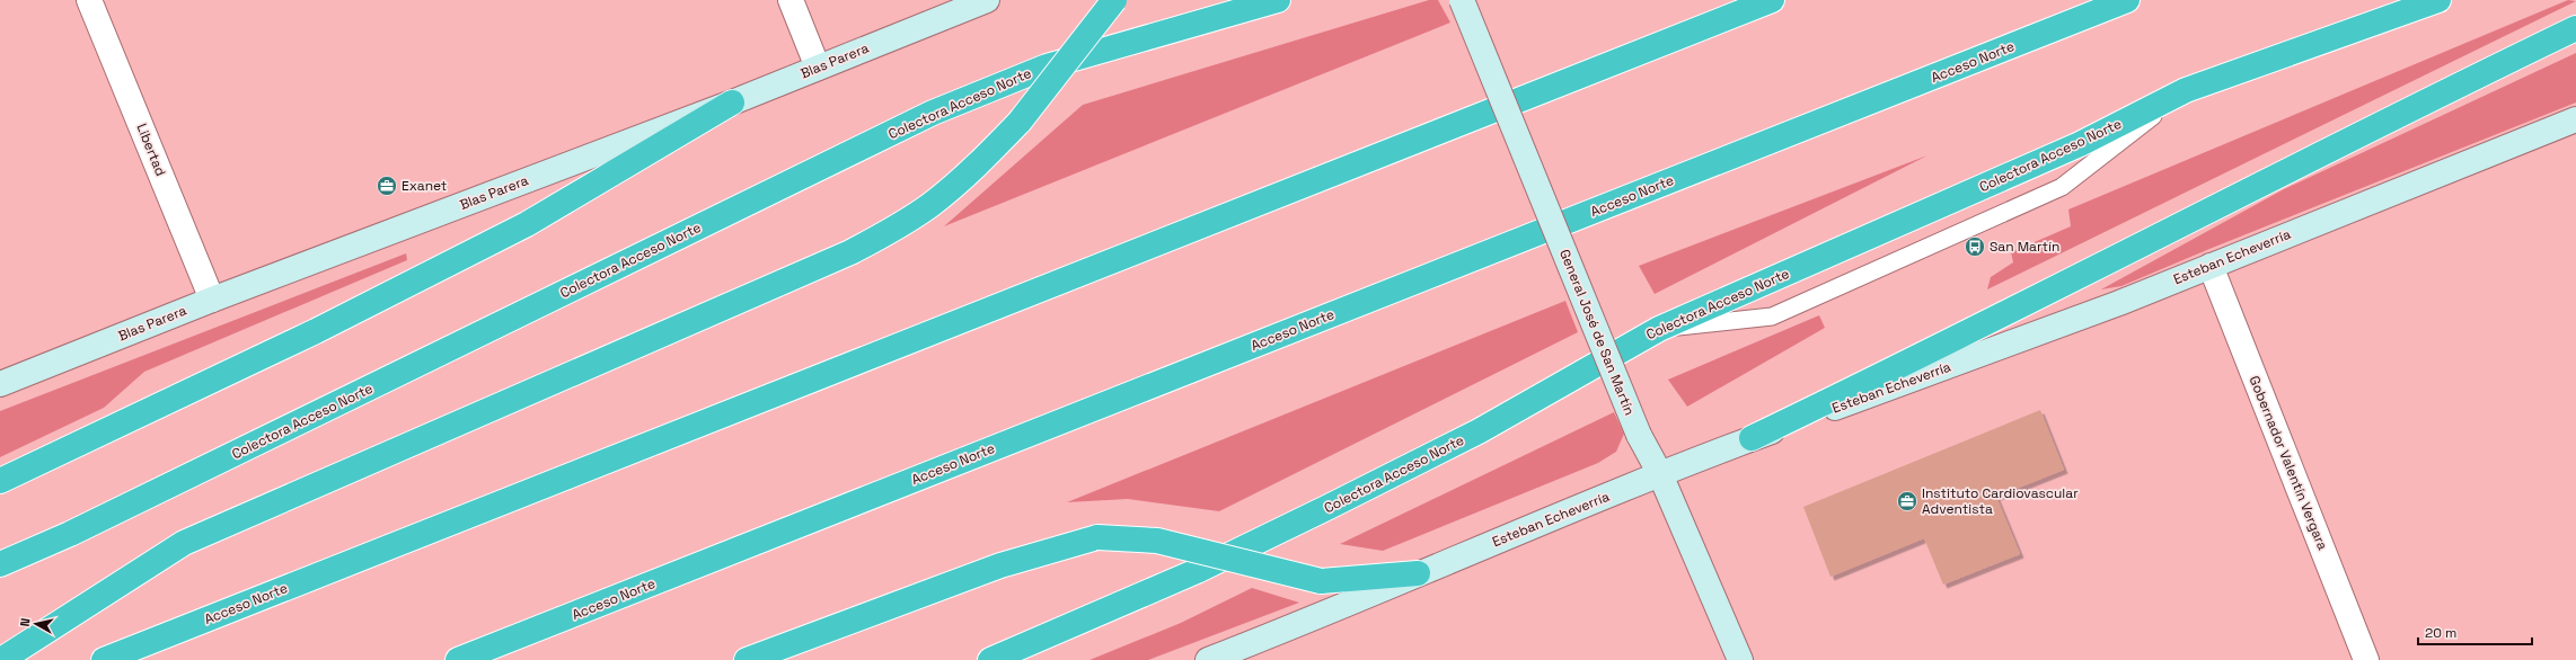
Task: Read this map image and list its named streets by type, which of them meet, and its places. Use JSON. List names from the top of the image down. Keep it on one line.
{"streets":{"highway":["Acceso Norte","Colectora Acceso Norte"],"street":["Blas Parera","Libertad","Esteban Echeverría","General José de San Martín","Gobernador Valentín Vergara"]},"crossings":[["Blas Parera","Libertad"],["Esteban Echeverría","General José de San Martín"],["Esteban Echeverría","Gobernador Valentín Vergara"]],"places":{"office":["Exanet","Instituto Cardiovascular Adventista"],"bus stop":["San Martín"]},"scale_bar":"20 m","north":"left"}
